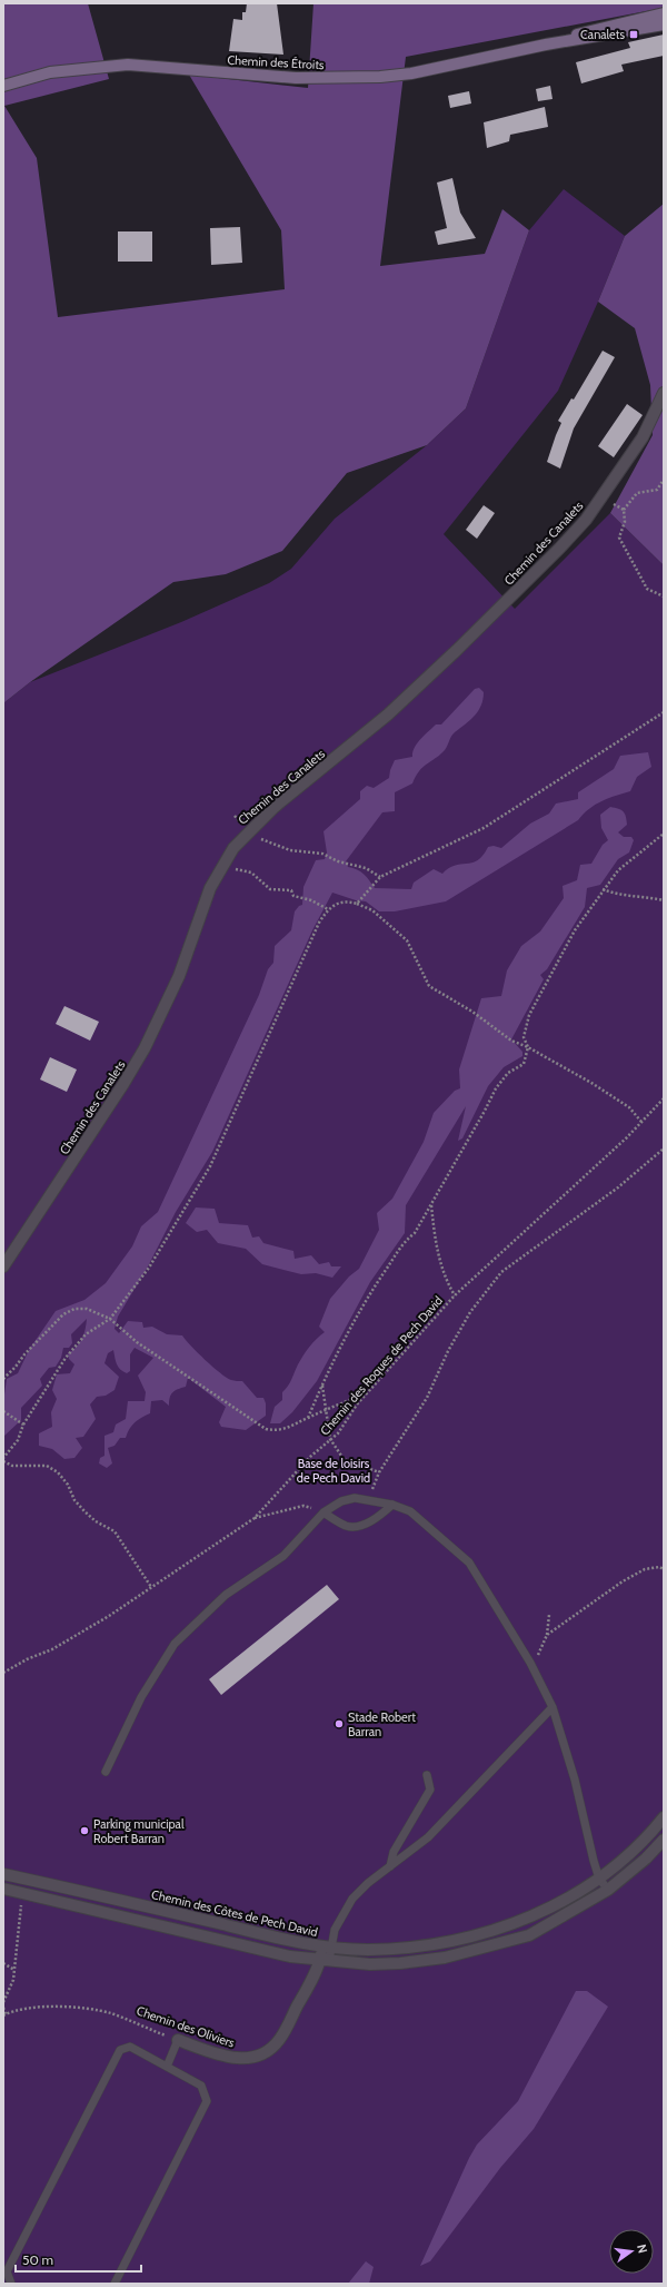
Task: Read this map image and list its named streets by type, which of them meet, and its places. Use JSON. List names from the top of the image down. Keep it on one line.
{"streets":{"main road":["Chemin des Étroits"],"street":["Chemin des Canalets","Chemin des Côtes de Pech David","Chemin des Oliviers"],"path":["Chemin des Roques de Pech David"]},"crossings":[["Chemin des Côtes de Pech David","Chemin des Oliviers"]],"parks":["Base de loisirs de Pech David"],"places":{"transit":["Canalets"],"other":["Stade Robert Barran","Parking municipal Robert Barran"]},"scale_bar":"50 m","north":"right"}
